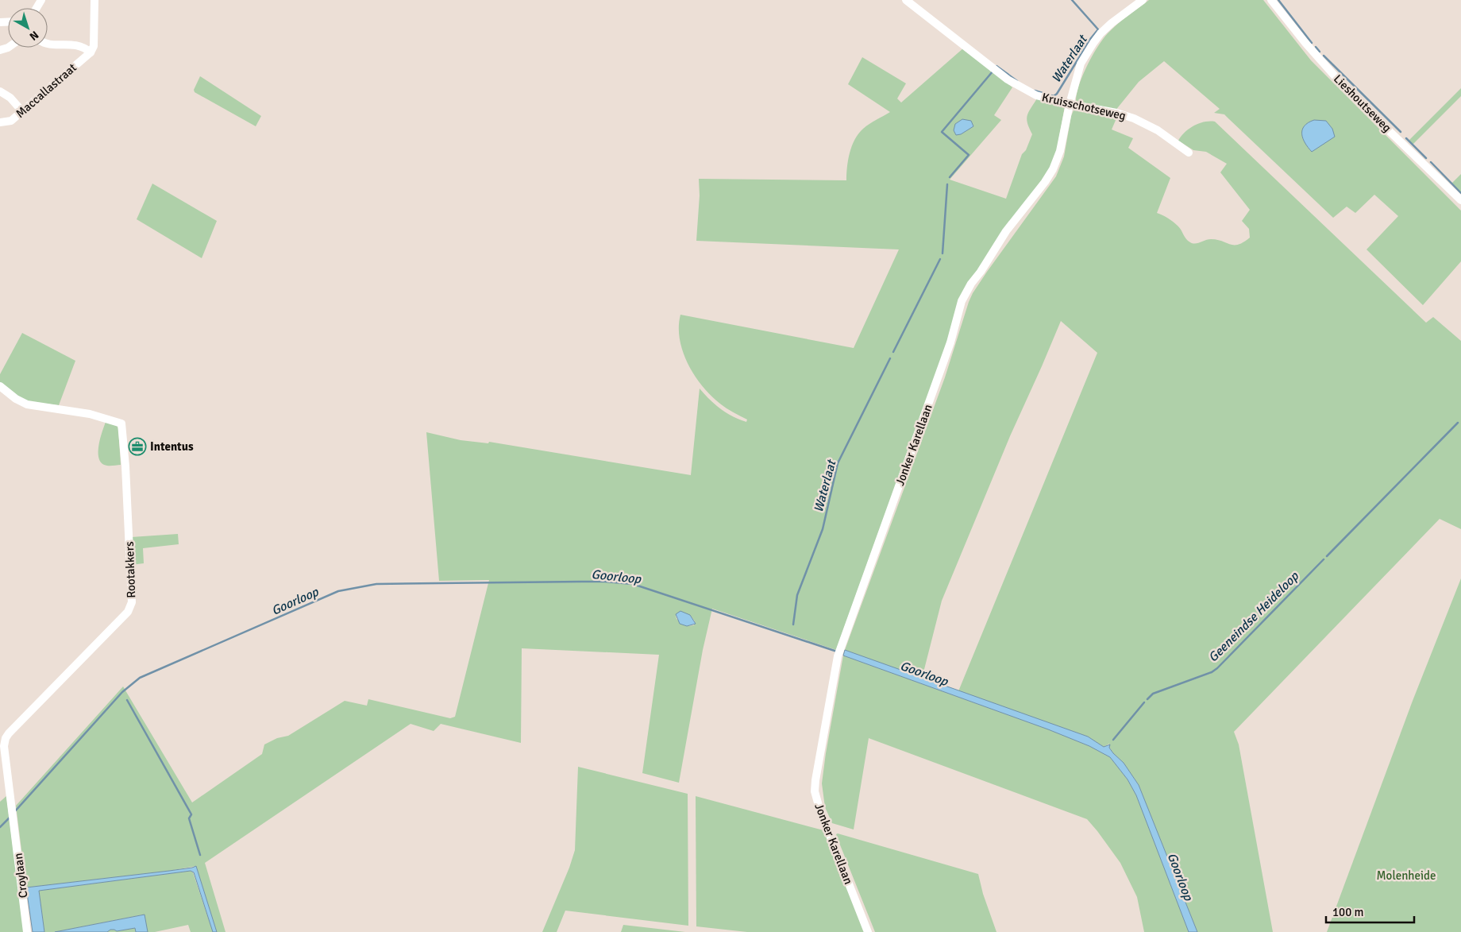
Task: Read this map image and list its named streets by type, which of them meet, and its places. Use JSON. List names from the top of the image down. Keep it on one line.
{"streets":{"street":["Maccallastraat","Lieshoutseweg","Kruisschotseweg","Jonker Karellaan","Rootakkers","Croylaan"]},"crossings":[["Kruisschotseweg","Jonker Karellaan"],["Rootakkers","Croylaan"]],"water":["Waterlaat","Goorloop","Geeneindse Heideloop"],"parks":["Molenheide"],"places":{"office":["Intentus"]},"scale_bar":"100 m","north":"bottom right"}
